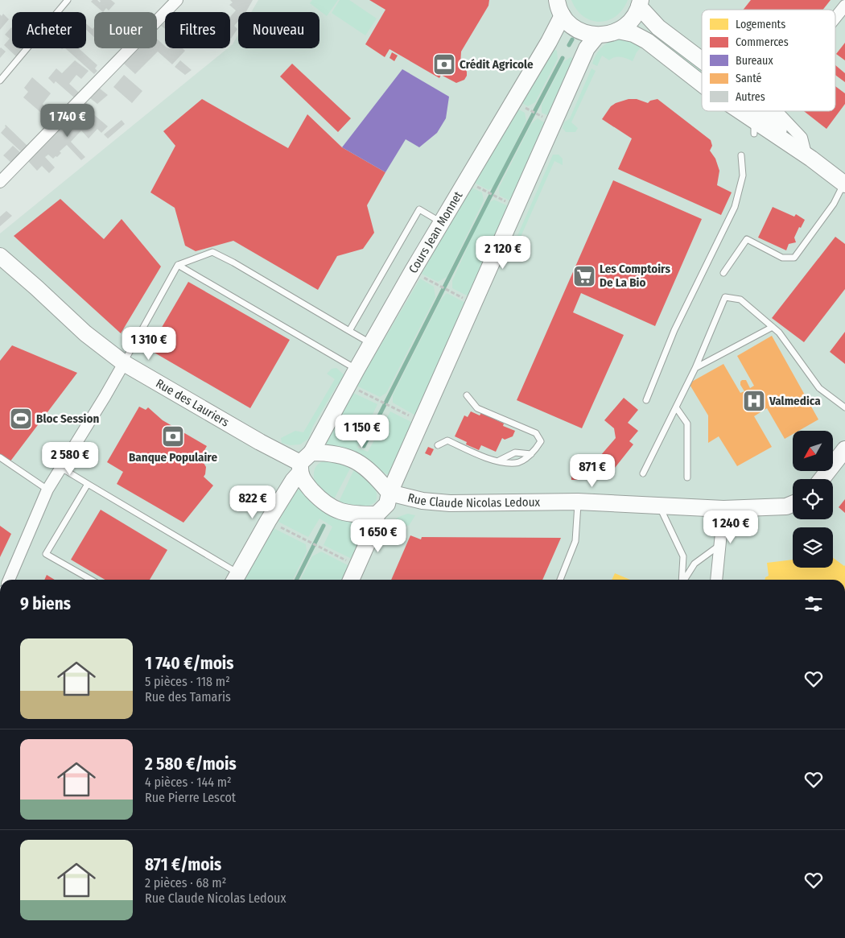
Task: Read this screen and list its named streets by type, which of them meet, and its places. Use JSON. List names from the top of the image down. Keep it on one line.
{"streets":{"main road":["Cours Jean Monnet","Rue des Lauriers","Rue Claude Nicolas Ledoux"]},"crossings":[["Cours Jean Monnet","Rue des Lauriers"]],"places":{"bank":["Crédit Agricole","Banque Populaire"],"supermarket":["Les Comptoirs De La Bio"],"hospital":["Valmedica"],"sports":["Bloc Session"]},"legend":["Logements","Commerces","Bureaux","Santé","Autres"],"north":"bottom left","page":{"chip":["Acheter","Louer","Filtres","Nouveau"],"price":["1 740 €","2 120 €","1 310 €","1 150 €","2 580 €","871 €","822 €","1 240 €","1 650 €"],"heading":"9 biens","list":[{"name":"1 740 €/mois","note":"5 pièces · 118 m² · Rue des Tamaris"},{"name":"2 580 €/mois","note":"4 pièces · 144 m² · Rue Pierre Lescot"},{"name":"871 €/mois","note":"2 pièces · 68 m² · Rue Claude Nicolas Ledoux"}]}}
